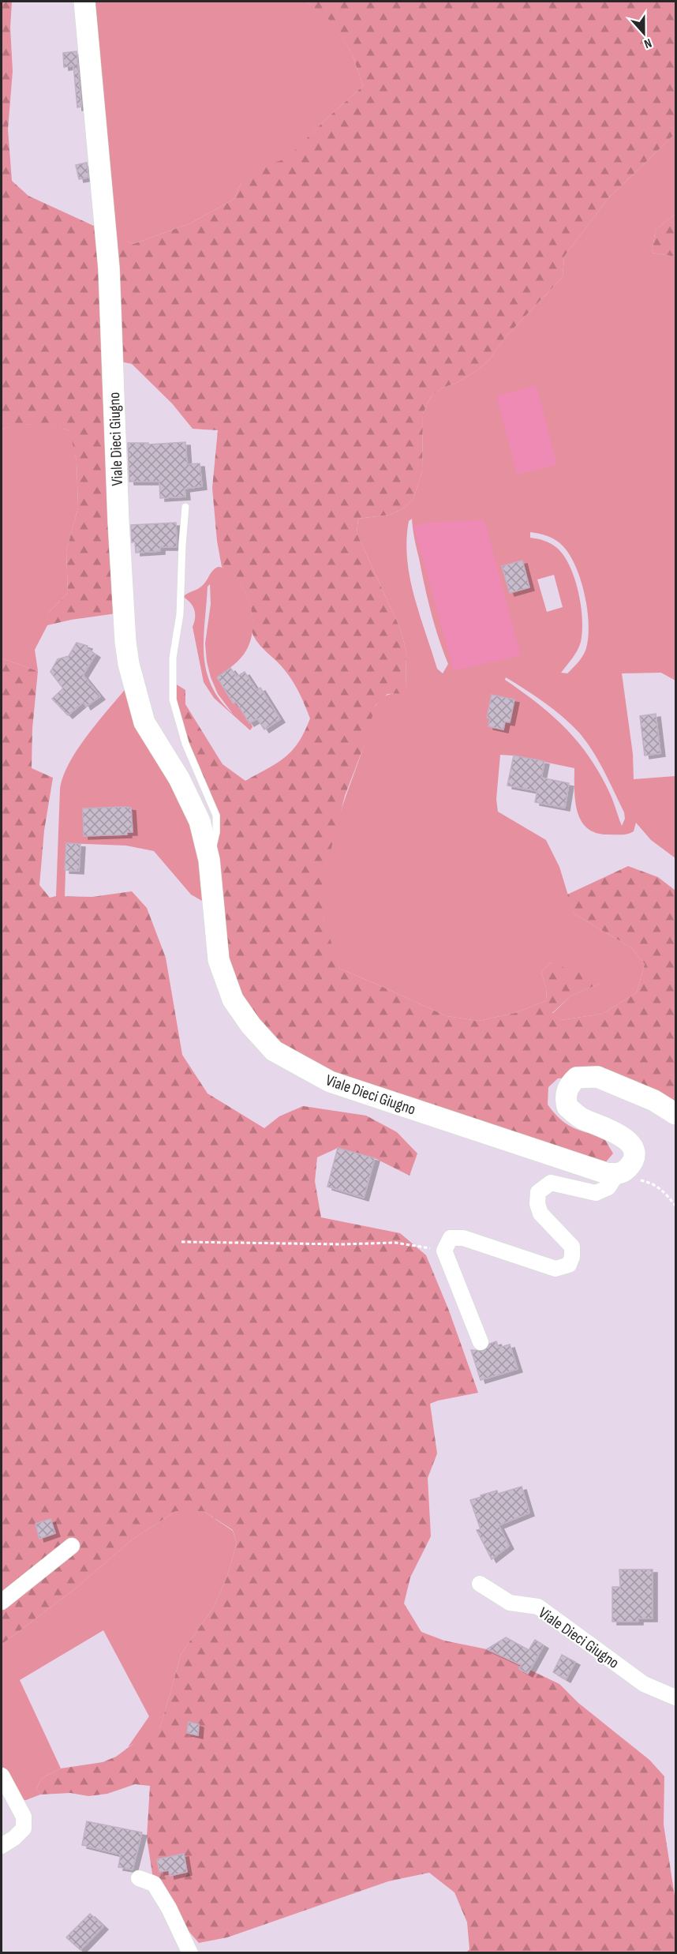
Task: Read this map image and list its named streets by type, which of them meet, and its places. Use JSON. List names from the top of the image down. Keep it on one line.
{"streets":{"main road":["Viale Dieci Giugno"]},"north":"bottom"}
